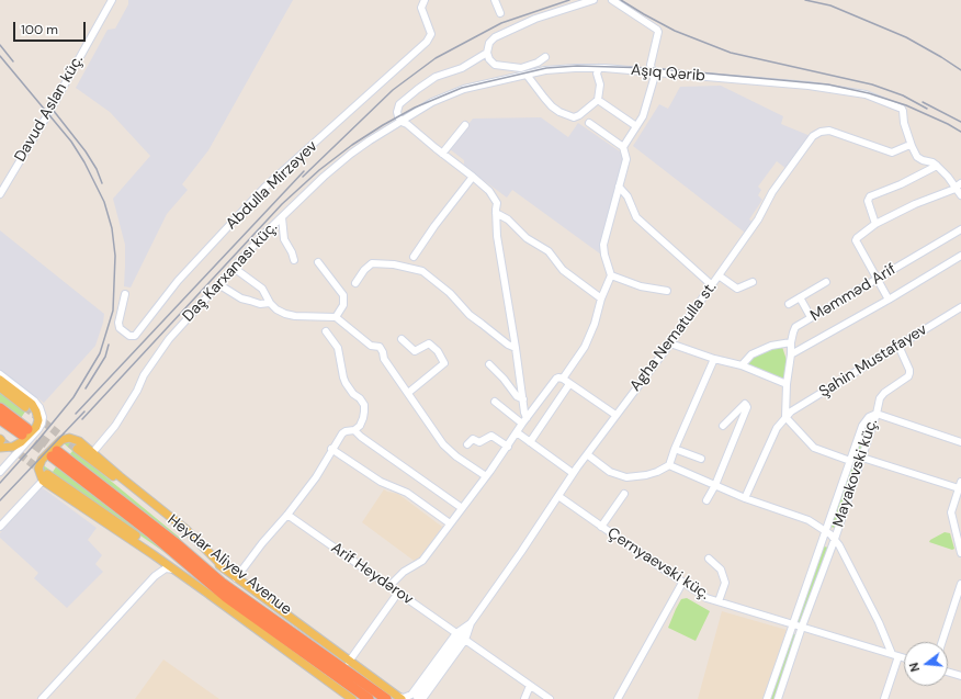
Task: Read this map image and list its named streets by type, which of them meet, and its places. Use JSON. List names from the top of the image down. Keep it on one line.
{"streets":{"highway":["Heydar Aliyev Avenue"],"street":["Aşıq Qərib","Davud Aslan küç.","Abdulla Mirzəyev","Daş Karxanası küç.","Məmməd Arif","Agha Nematulla st.","Şahin Mustafayev","Mayakovski küç.","Çernyaevski küç.","Arif Heydərov"]},"crossings":[["Aşıq Qərib","Daş Karxanası küç."],["Aşıq Qərib","Agha Nematulla st."],["Agha Nematulla st.","Çernyaevski küç."],["Agha Nematulla st.","Arif Heydərov"],["Mayakovski küç.","Çernyaevski küç."]],"scale_bar":"100 m","north":"left"}
